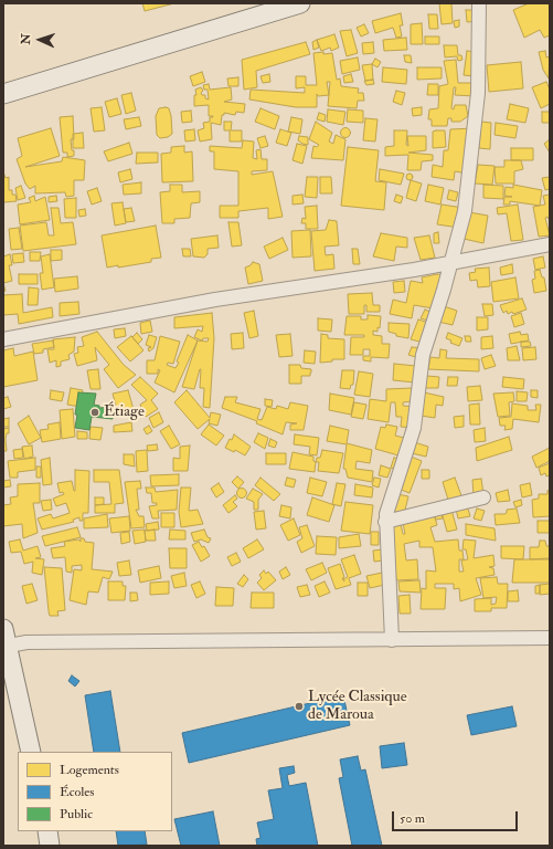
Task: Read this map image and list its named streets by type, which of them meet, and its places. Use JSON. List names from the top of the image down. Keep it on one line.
{"places":["Étiage","Lycée Classique de Maroua"],"legend":["Logements","Écoles","Public"],"scale_bar":"50 m","north":"left"}
